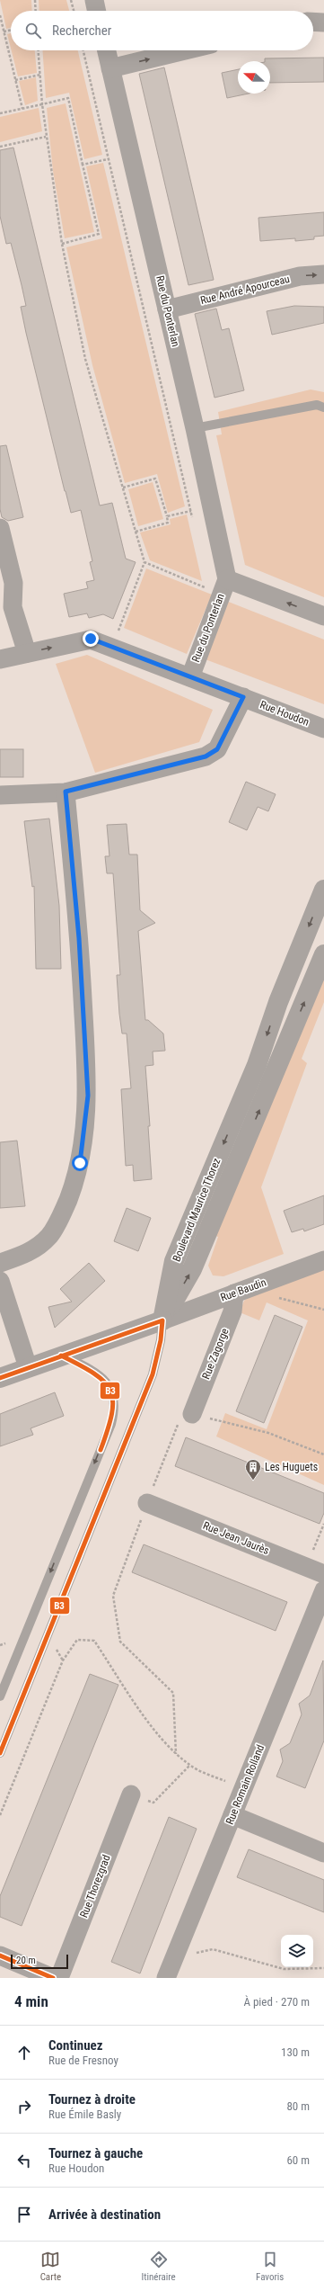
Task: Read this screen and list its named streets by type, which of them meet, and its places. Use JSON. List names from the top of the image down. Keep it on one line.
{"streets":{"street":["Rue André Apourceau","Rue du Ponterlan","Rue Houdon","Boulevard Maurice Thorez","Rue Baudin","Rue Zagorge","Rue Jean Jaurès","Rue Romain Rolland","Rue Thorezgrad"]},"crossings":[["Rue André Apourceau","Rue du Ponterlan"],["Rue du Ponterlan","Rue Houdon"],["Boulevard Maurice Thorez","Rue Baudin"],["Rue Baudin","Rue Zagorge"]],"one_way":["Rue André Apourceau","Rue Houdon"],"places":{"building":["Les Huguets"]},"lines":["transit line B3"],"scale_bar":"20 m","north":"left","page":{"search":"Rechercher","scale":"20 m","heading":["4 min","À pied · 270 m"],"list":[["Continuez","Rue de Fresnoy","130 m"],["Tournez à droite","Rue Émile Basly","80 m"],["Tournez à gauche","Rue Houdon","60 m"],"Arrivée à destination"],"nav":["Carte","Itinéraire","Favoris"]}}
